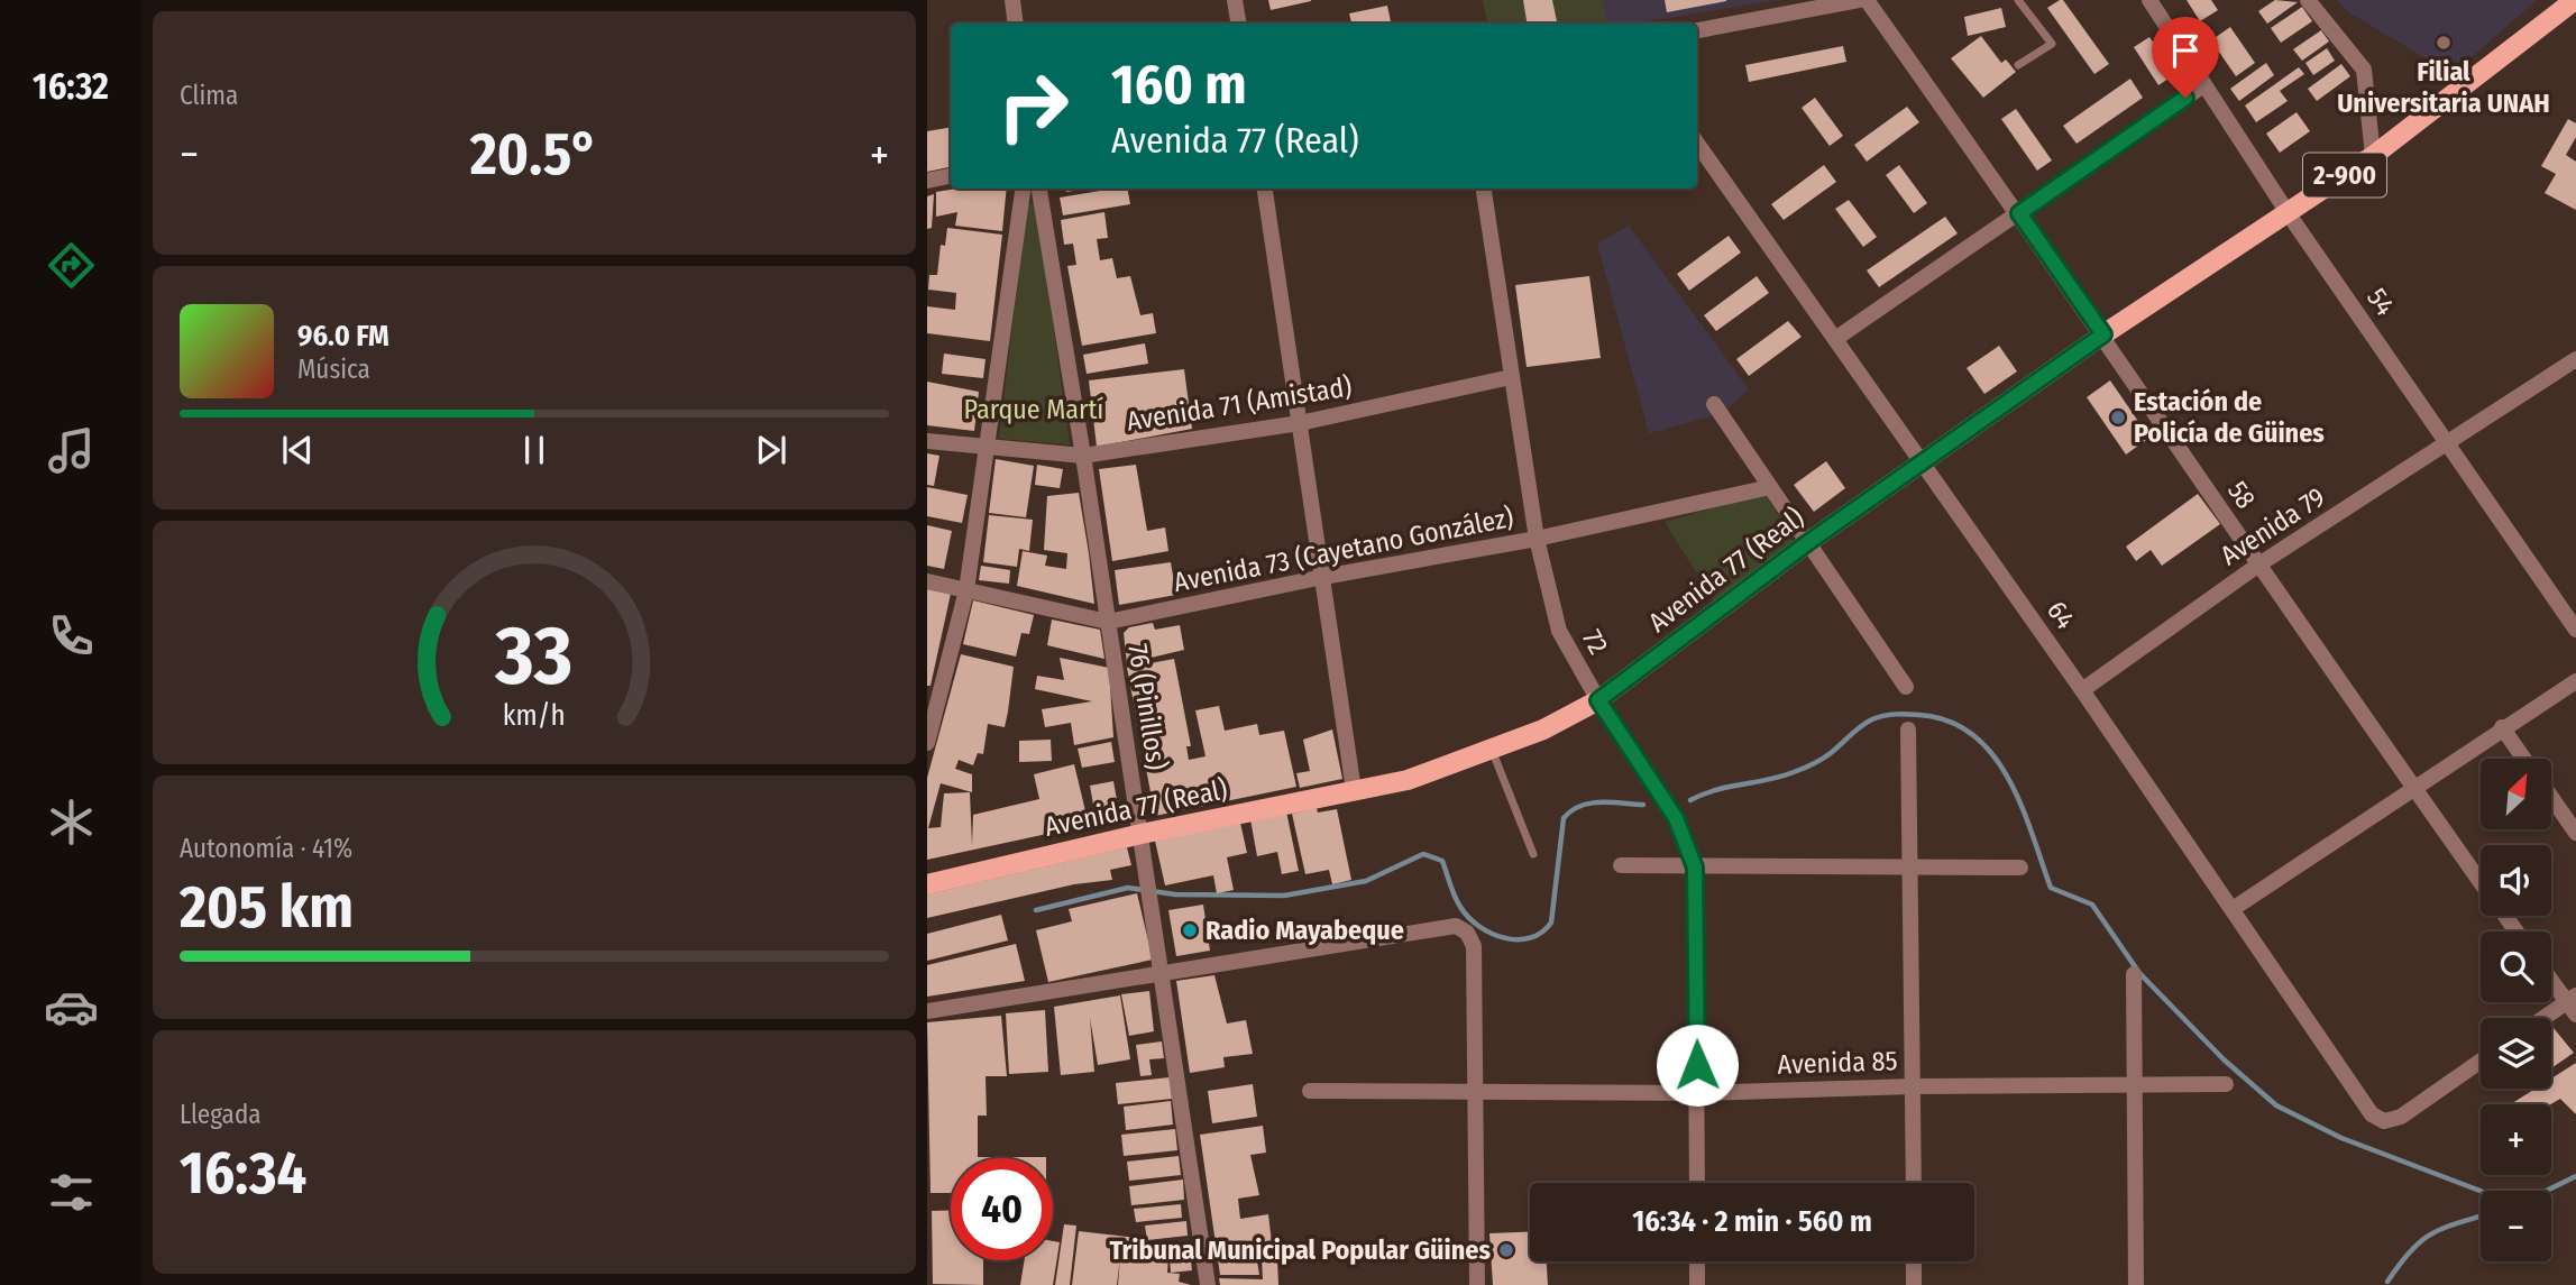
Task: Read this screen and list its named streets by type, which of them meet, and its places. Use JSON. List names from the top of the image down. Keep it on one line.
{"streets":{"main road":["2-900","Avenida 77 (Real)"],"street":["54","Avenida 71 (Amistad)","58","Avenida 79","Avenida 73 (Cayetano González)","64","72","76 (Pinillos)","Avenida 85"]},"crossings":[["54","Avenida 79"],["54","Avenida 77 (Real)"],["Avenida 71 (Amistad)","72"],["Avenida 71 (Amistad)","76 (Pinillos)"],["58","Avenida 79"],["58","Avenida 77 (Real)"],["Avenida 79","64"],["Avenida 73 (Cayetano González)","72"],["Avenida 73 (Cayetano González)","76 (Pinillos)"],["Avenida 77 (Real)","64"],["Avenida 77 (Real)","72"],["Avenida 77 (Real)","76 (Pinillos)"],["72","Avenida 85"]],"parks":["Parque Martí"],"places":["Filial Universitaria UNAH","Estación de Policía de Güines","Radio Mayabeque","Tribunal Municipal Popular Güines"],"north":"top right","page":{"tabs":"16:32","tile":["Clima",["Autonomía · 41%","205 km"],["Llegada","16:34"]],"turn":["160 m","Avenida 77 (Real)"],"heat":["−","20.5°","+"],"song":["96.0 FM","Música"],"map_buttons":["+","−"],"limit":"40","trip":"16:34 · 2 min · 560 m","gauge":["33","km/h"]}}
